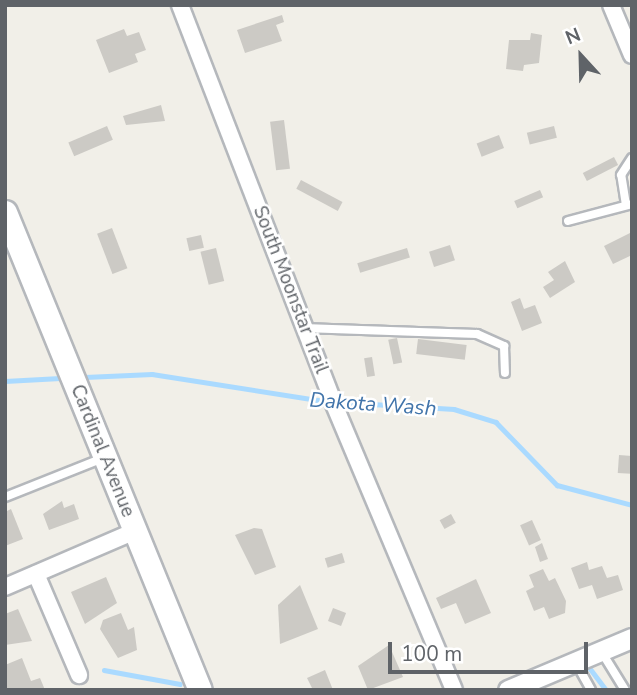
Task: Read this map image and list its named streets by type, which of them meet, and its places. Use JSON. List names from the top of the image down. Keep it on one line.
{"streets":{"main road":["Cardinal Avenue"],"street":["South Moonstar Trail"]},"water":["Dakota Wash"],"scale_bar":"100 m","north":"top"}
